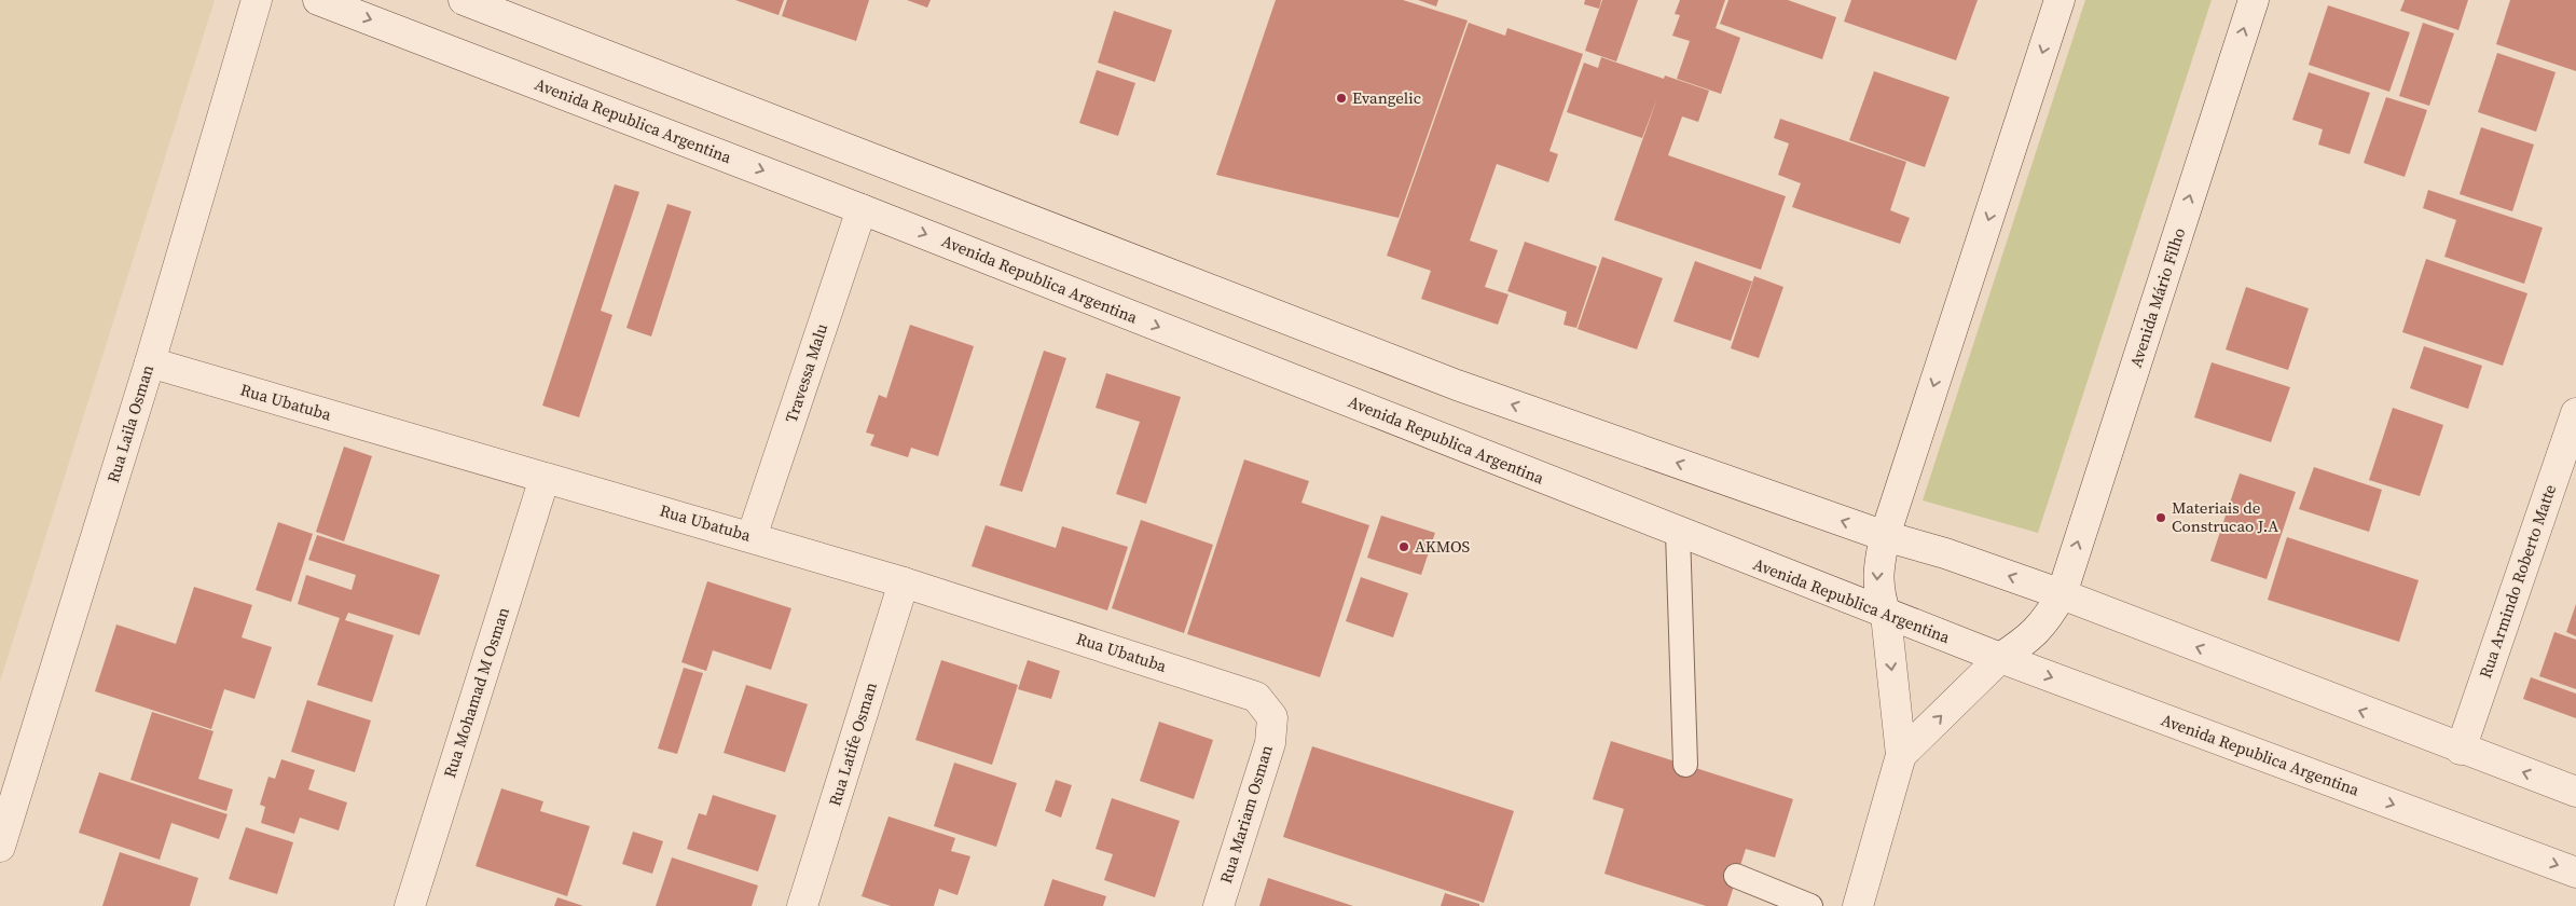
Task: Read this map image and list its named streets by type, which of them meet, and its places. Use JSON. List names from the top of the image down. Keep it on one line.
{"streets":{"street":["Avenida Republica Argentina","Avenida Mário Filho","Travessa Malu","Rua Ubatuba","Rua Laila Osman","Rua Armindo Roberto Matte","Rua Mohamad M Osman","Rua Latife Osman","Rua Mariam Osman"]},"crossings":[["Avenida Republica Argentina","Avenida Mário Filho"],["Avenida Republica Argentina","Travessa Malu"],["Travessa Malu","Rua Ubatuba"],["Rua Ubatuba","Rua Laila Osman"],["Rua Ubatuba","Rua Mohamad M Osman"],["Rua Ubatuba","Rua Latife Osman"],["Rua Ubatuba","Rua Mariam Osman"]],"places":["Evangelic","Materiais de Construcao J.A","AKMOS"]}
